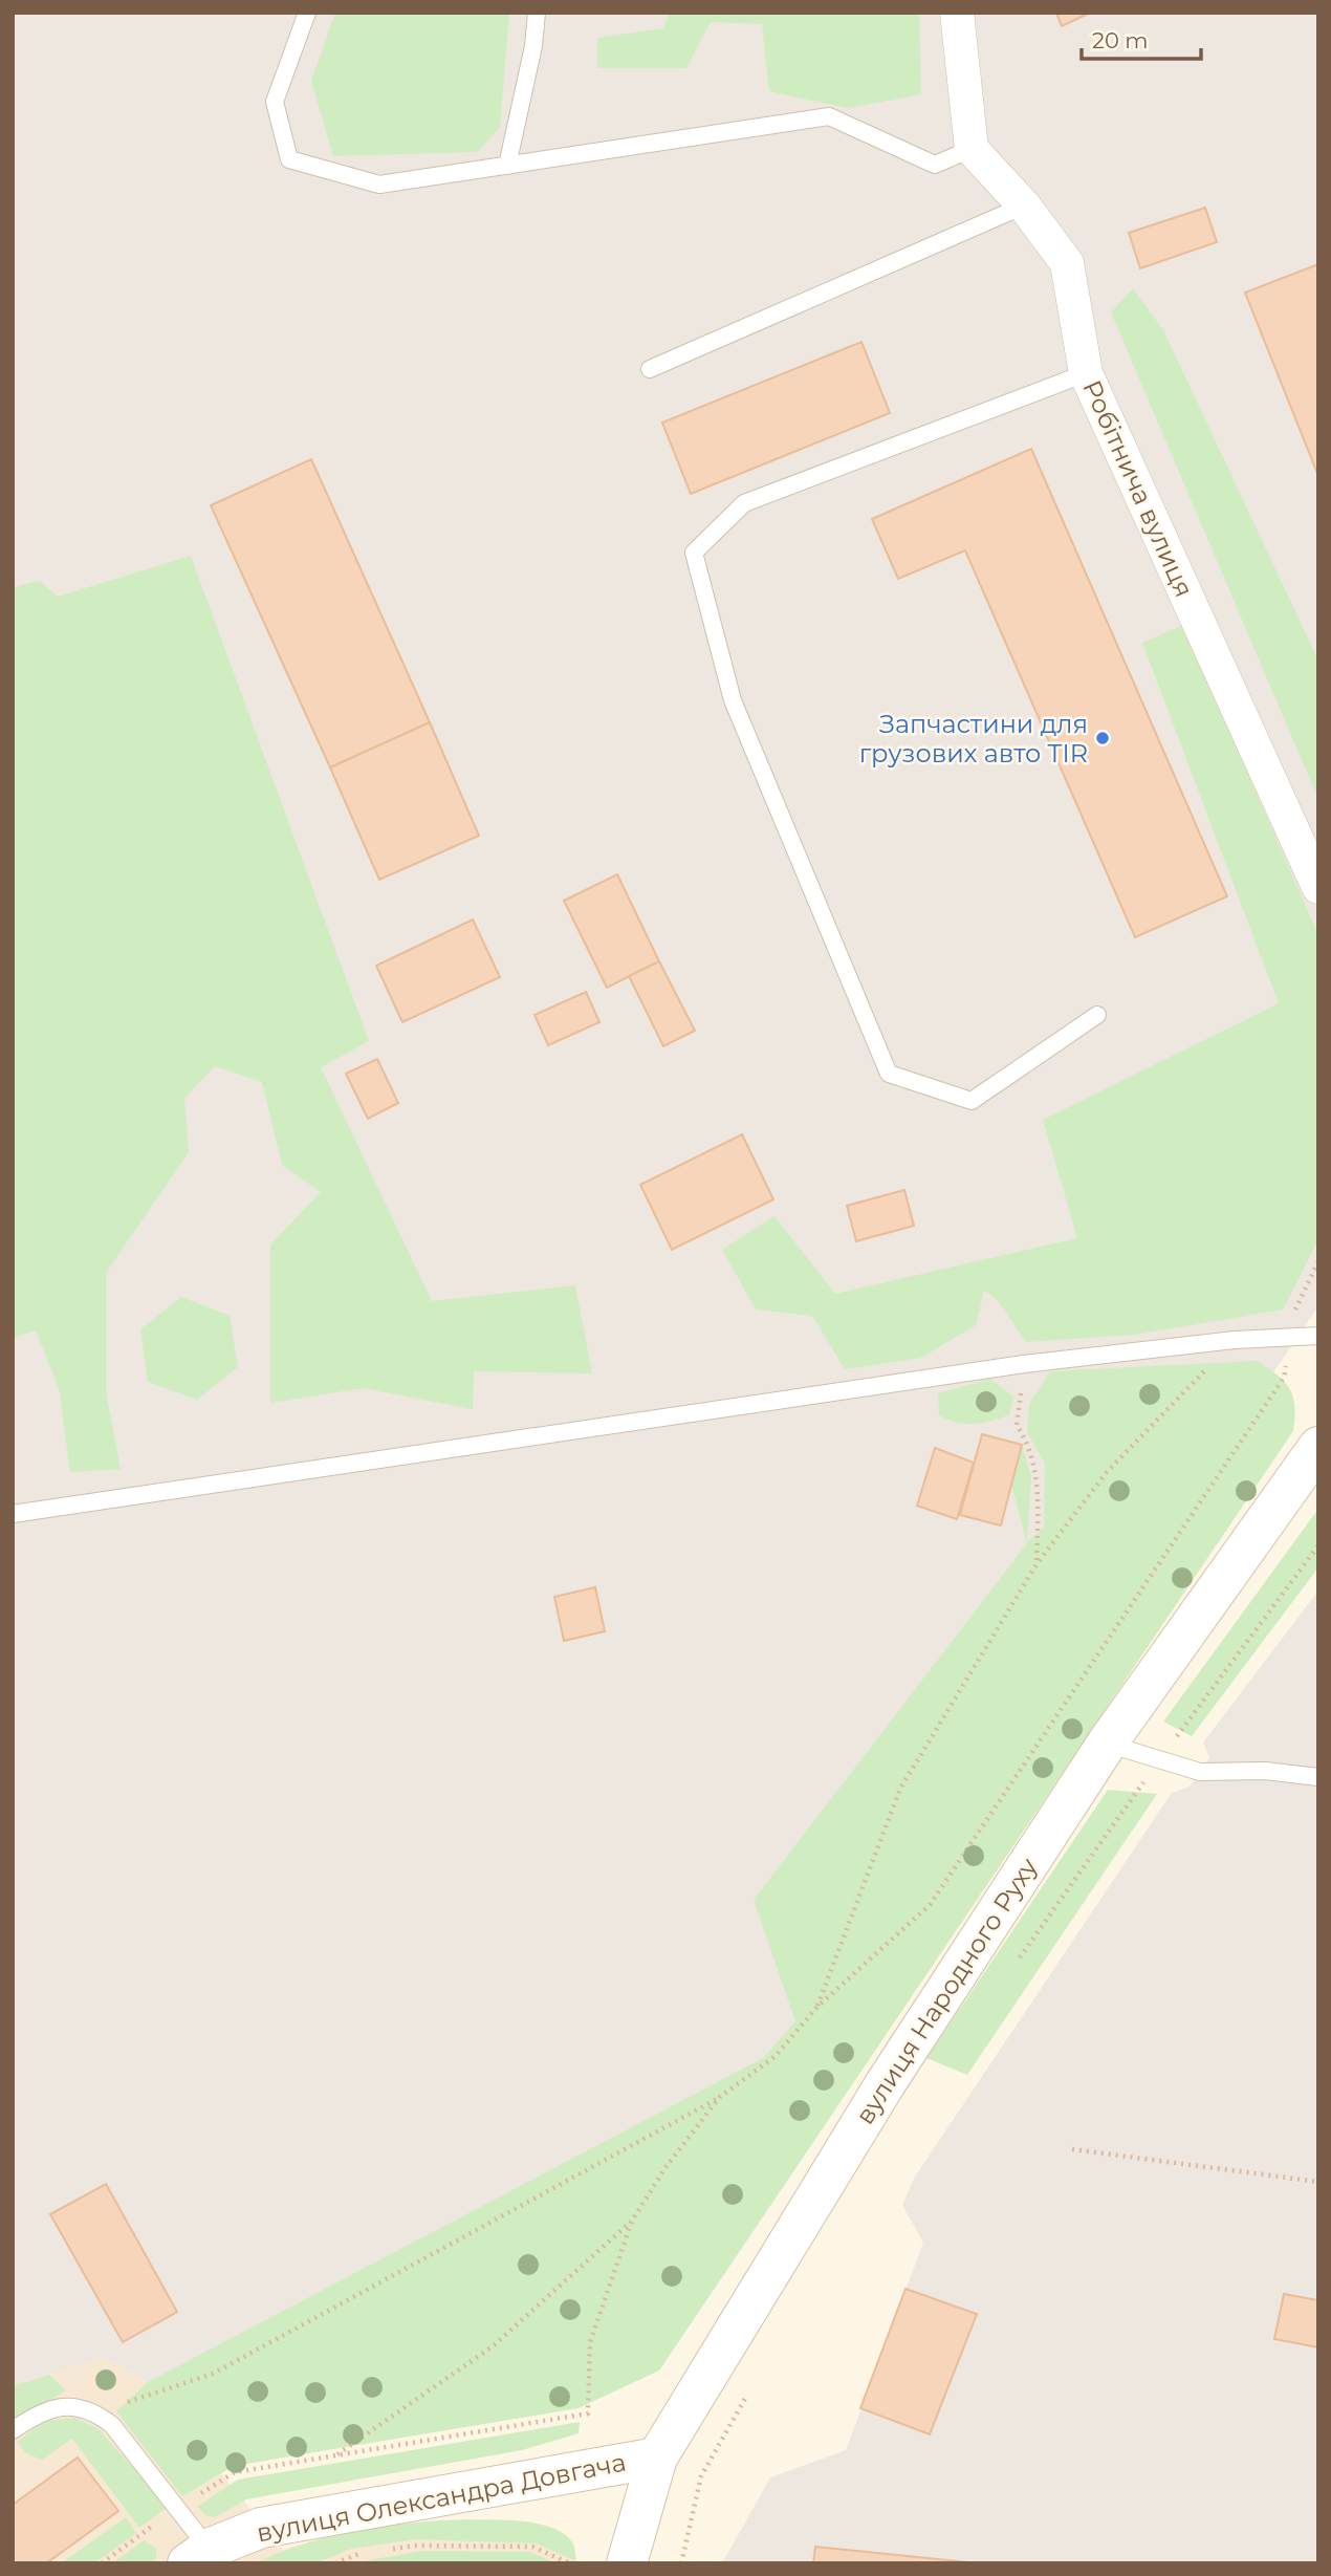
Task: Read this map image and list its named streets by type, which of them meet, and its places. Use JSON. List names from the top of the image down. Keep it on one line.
{"streets":{"street":["Робітнича вулиця","вулиця Народного Руху","вулиця Олександра Довгача"]},"crossings":[["вулиця Народного Руху","вулиця Олександра Довгача"]],"places":["Запчастини для грузових авто TIR"],"scale_bar":"20 m"}
